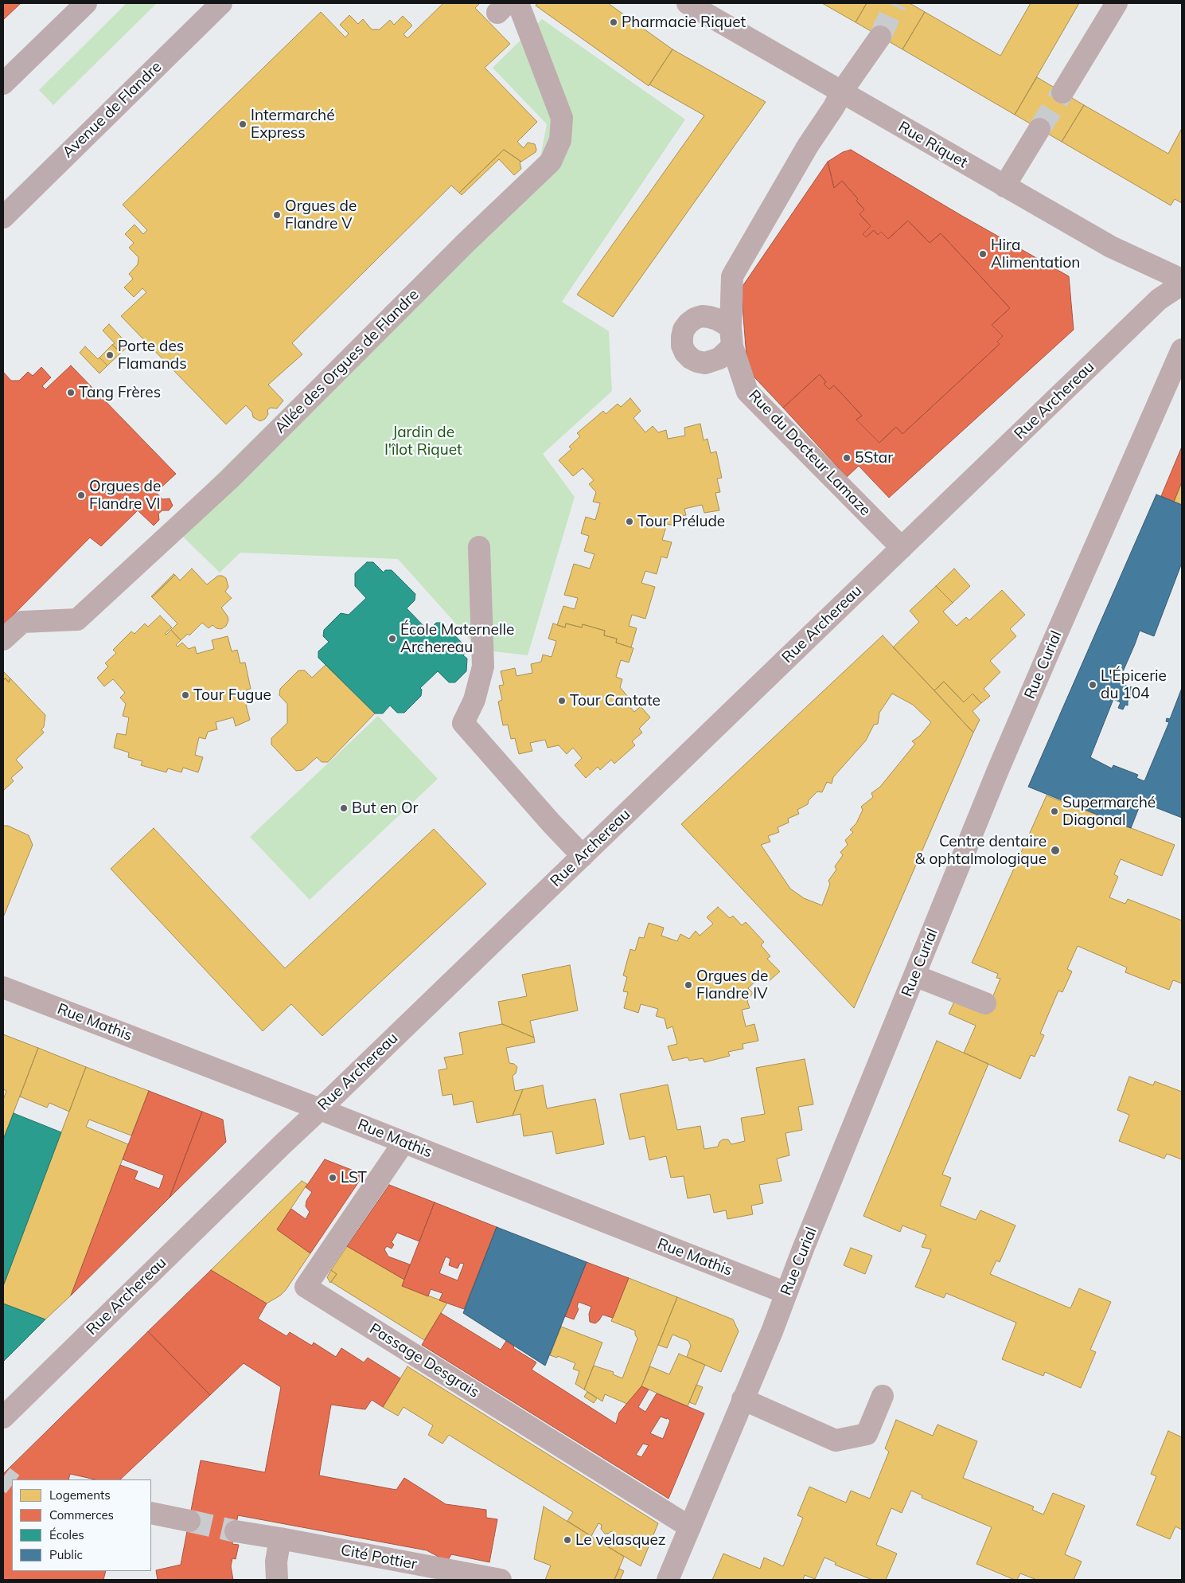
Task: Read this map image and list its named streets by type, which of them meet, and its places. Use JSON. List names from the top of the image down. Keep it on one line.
{"streets":{"main road":["Avenue de Flandre"],"street":["Rue Riquet","Allée des Orgues de Flandre","Rue Archereau","Rue du Docteur Lamaze","Rue Curial","Rue Mathis","Passage Desgrais","Cité Pottier"]},"crossings":[["Rue Riquet","Rue du Docteur Lamaze"],["Rue Archereau","Rue du Docteur Lamaze"],["Rue Archereau","Rue Mathis"],["Rue Curial","Rue Mathis"],["Rue Curial","Passage Desgrais"],["Rue Mathis","Passage Desgrais"]],"parks":["Jardin de l'îlot Riquet"],"places":["Pharmacie Riquet","Intermarché Express","Orgues de Flandre V","Hira Alimentation","Porte des Flamands","Tang Frères","5Star","Orgues de Flandre VI","Tour Prélude","École Maternelle Archereau","L'Épicerie du 104","Tour Fugue","Tour Cantate","But en Or","Supermarché Diagonal","Centre dentaire & ophtalmologique","Orgues de Flandre IV","LST","Le velasquez"],"legend":["Logements","Commerces","Écoles","Public"]}
